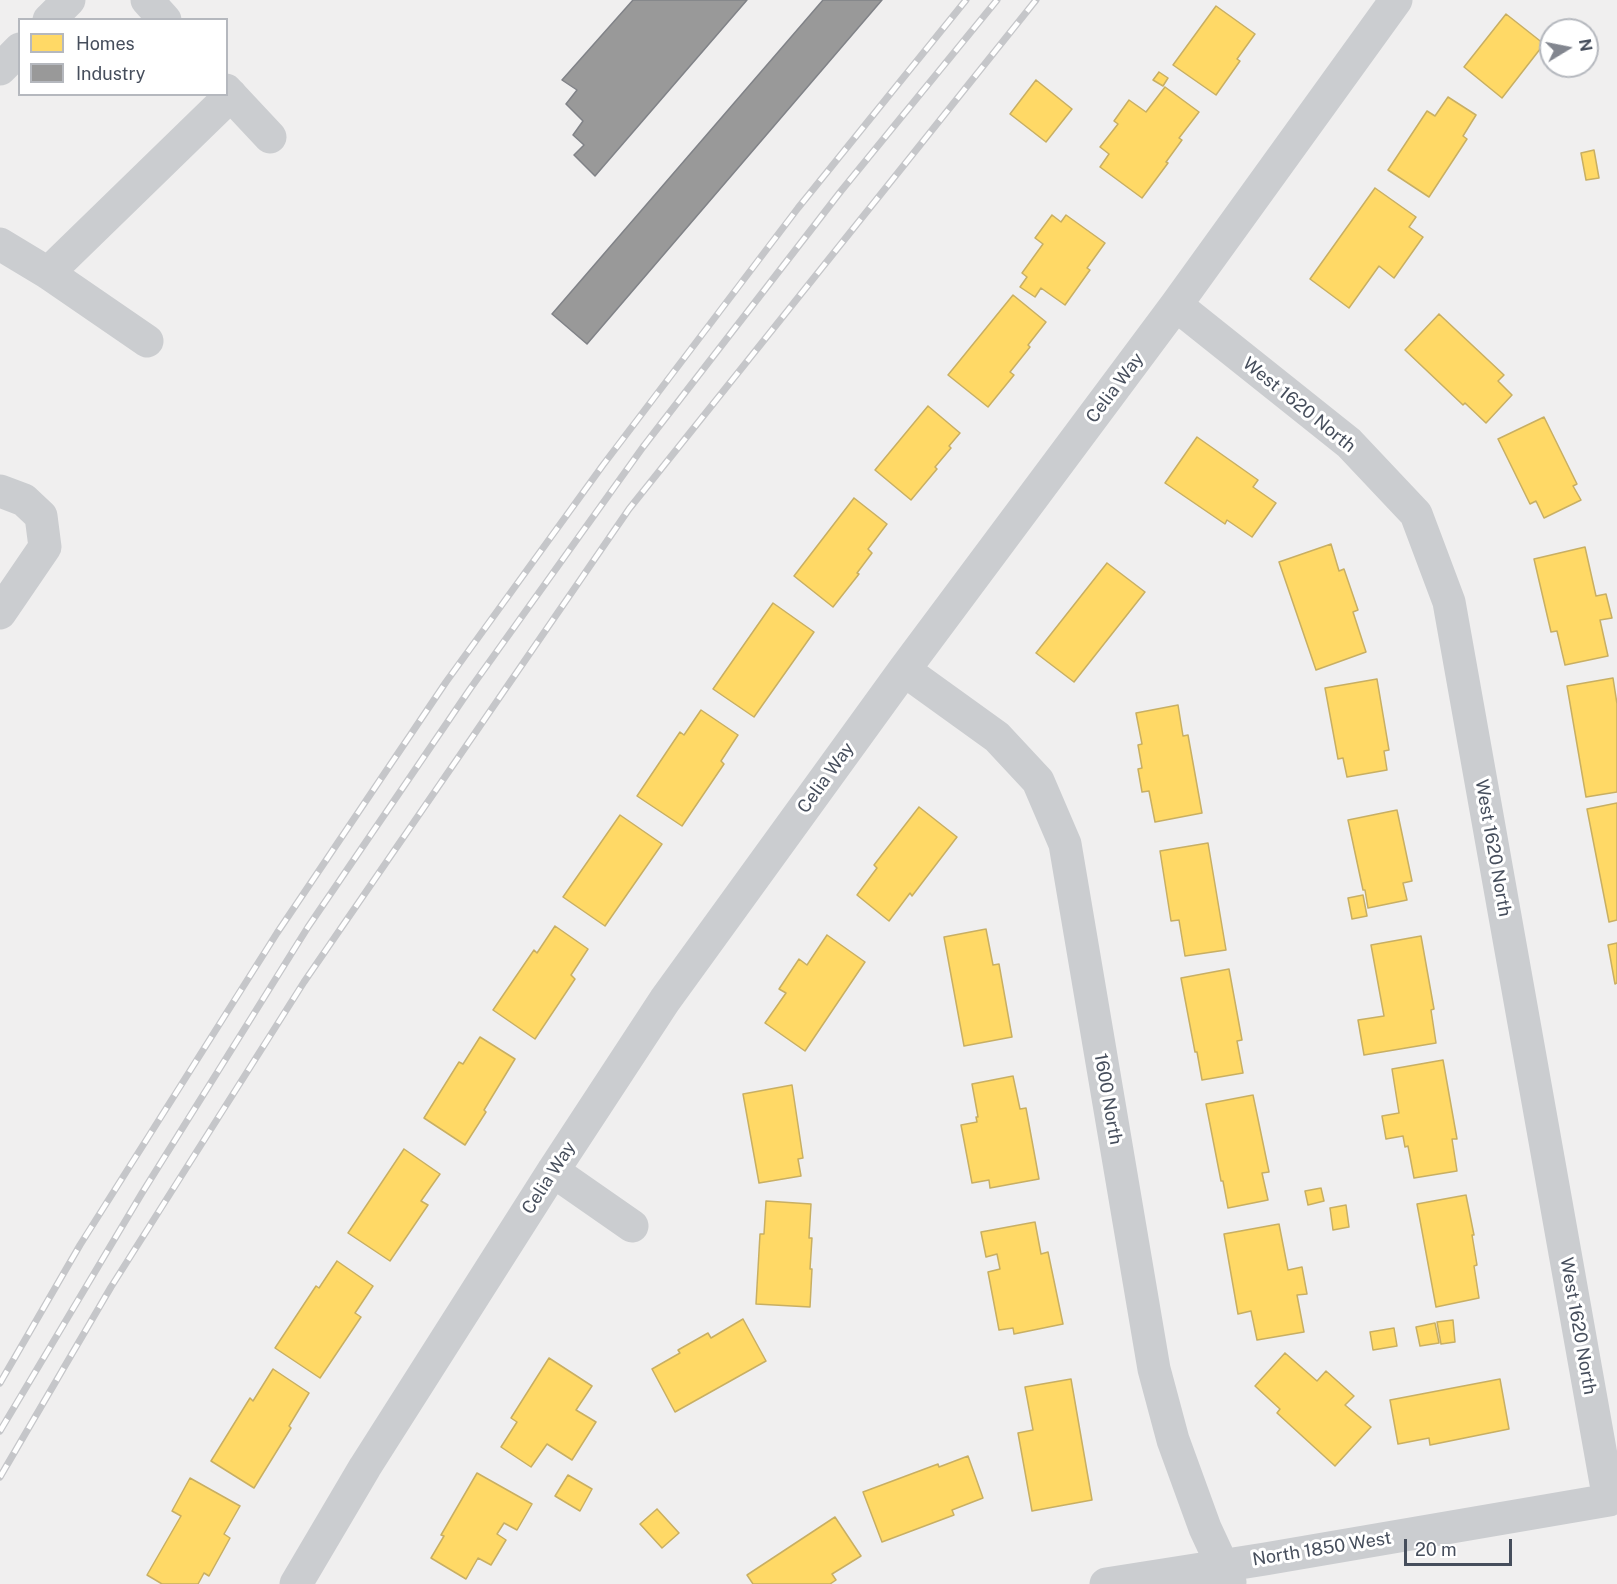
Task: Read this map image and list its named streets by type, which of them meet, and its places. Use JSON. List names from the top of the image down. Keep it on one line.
{"streets":{"street":["Celia Way","West 1620 North","1600 North","North 1850 West"]},"crossings":[["Celia Way","West 1620 North"],["Celia Way","1600 North"],["West 1620 North","North 1850 West"],["1600 North","North 1850 West"]],"legend":["Homes","Industry"],"scale_bar":"20 m","north":"right"}
